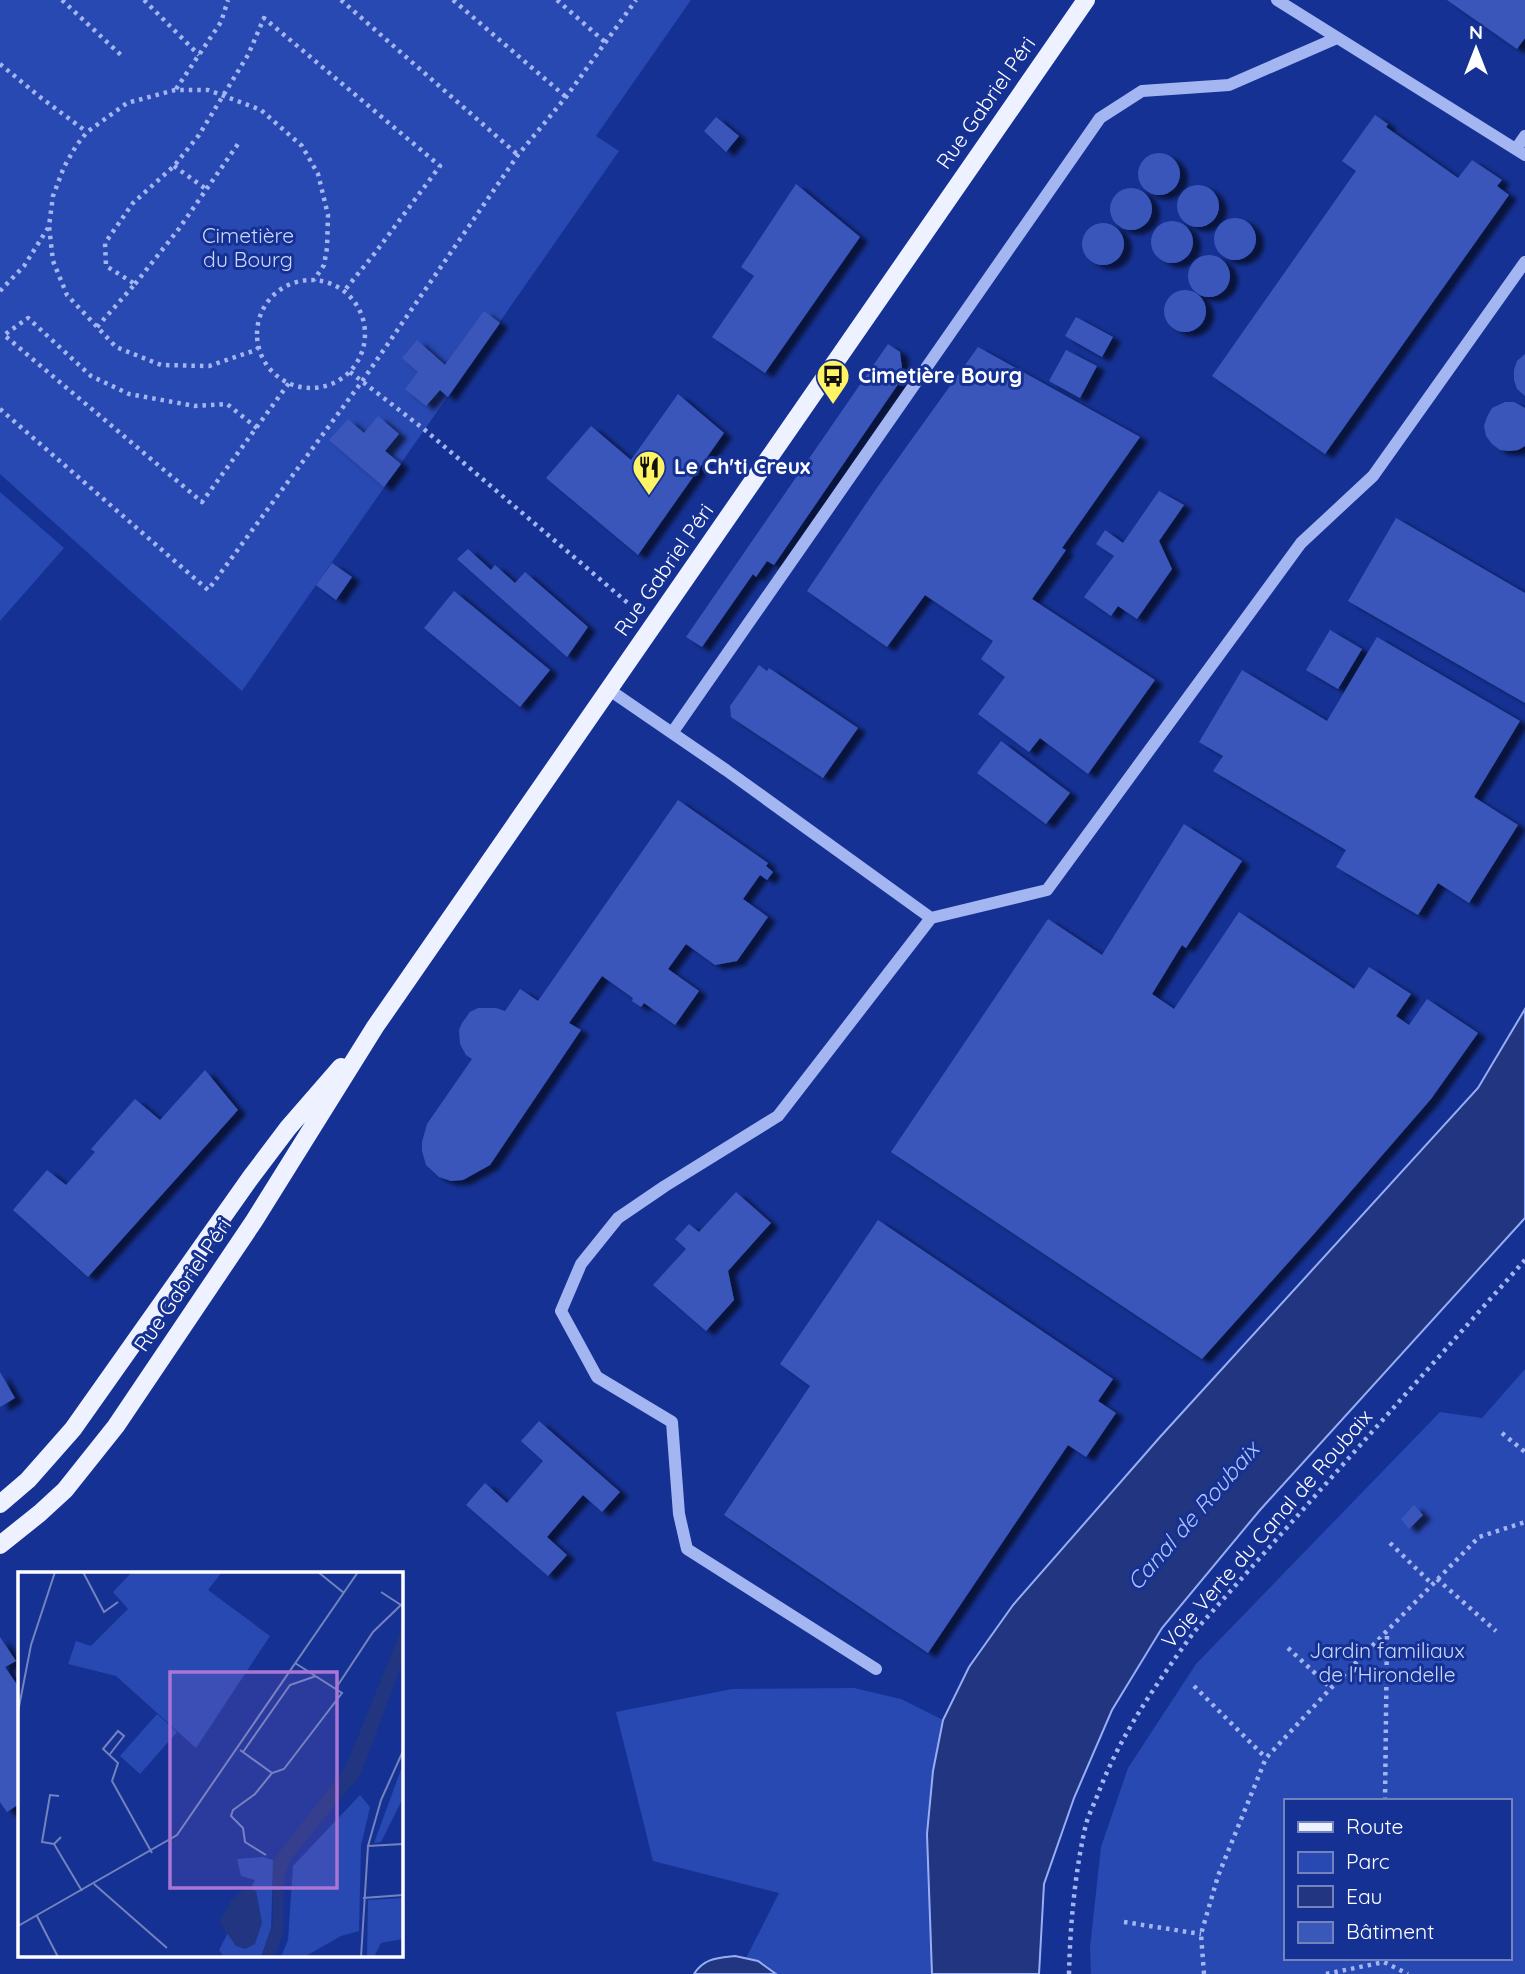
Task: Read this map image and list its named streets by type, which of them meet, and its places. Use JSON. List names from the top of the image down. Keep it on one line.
{"streets":{"main road":["Rue Gabriel Péri"],"path":["Voie Verte du Canal de Roubaix"]},"water":["Canal de Roubaix"],"parks":["Cimetière du Bourg","Jardin familiaux de l'Hirondelle"],"places":{"bus stop":["Cimetière Bourg"],"restaurant":["Le Ch'ti Creux"]},"legend":["Route","Parc","Eau","Bâtiment"],"north":"top"}
